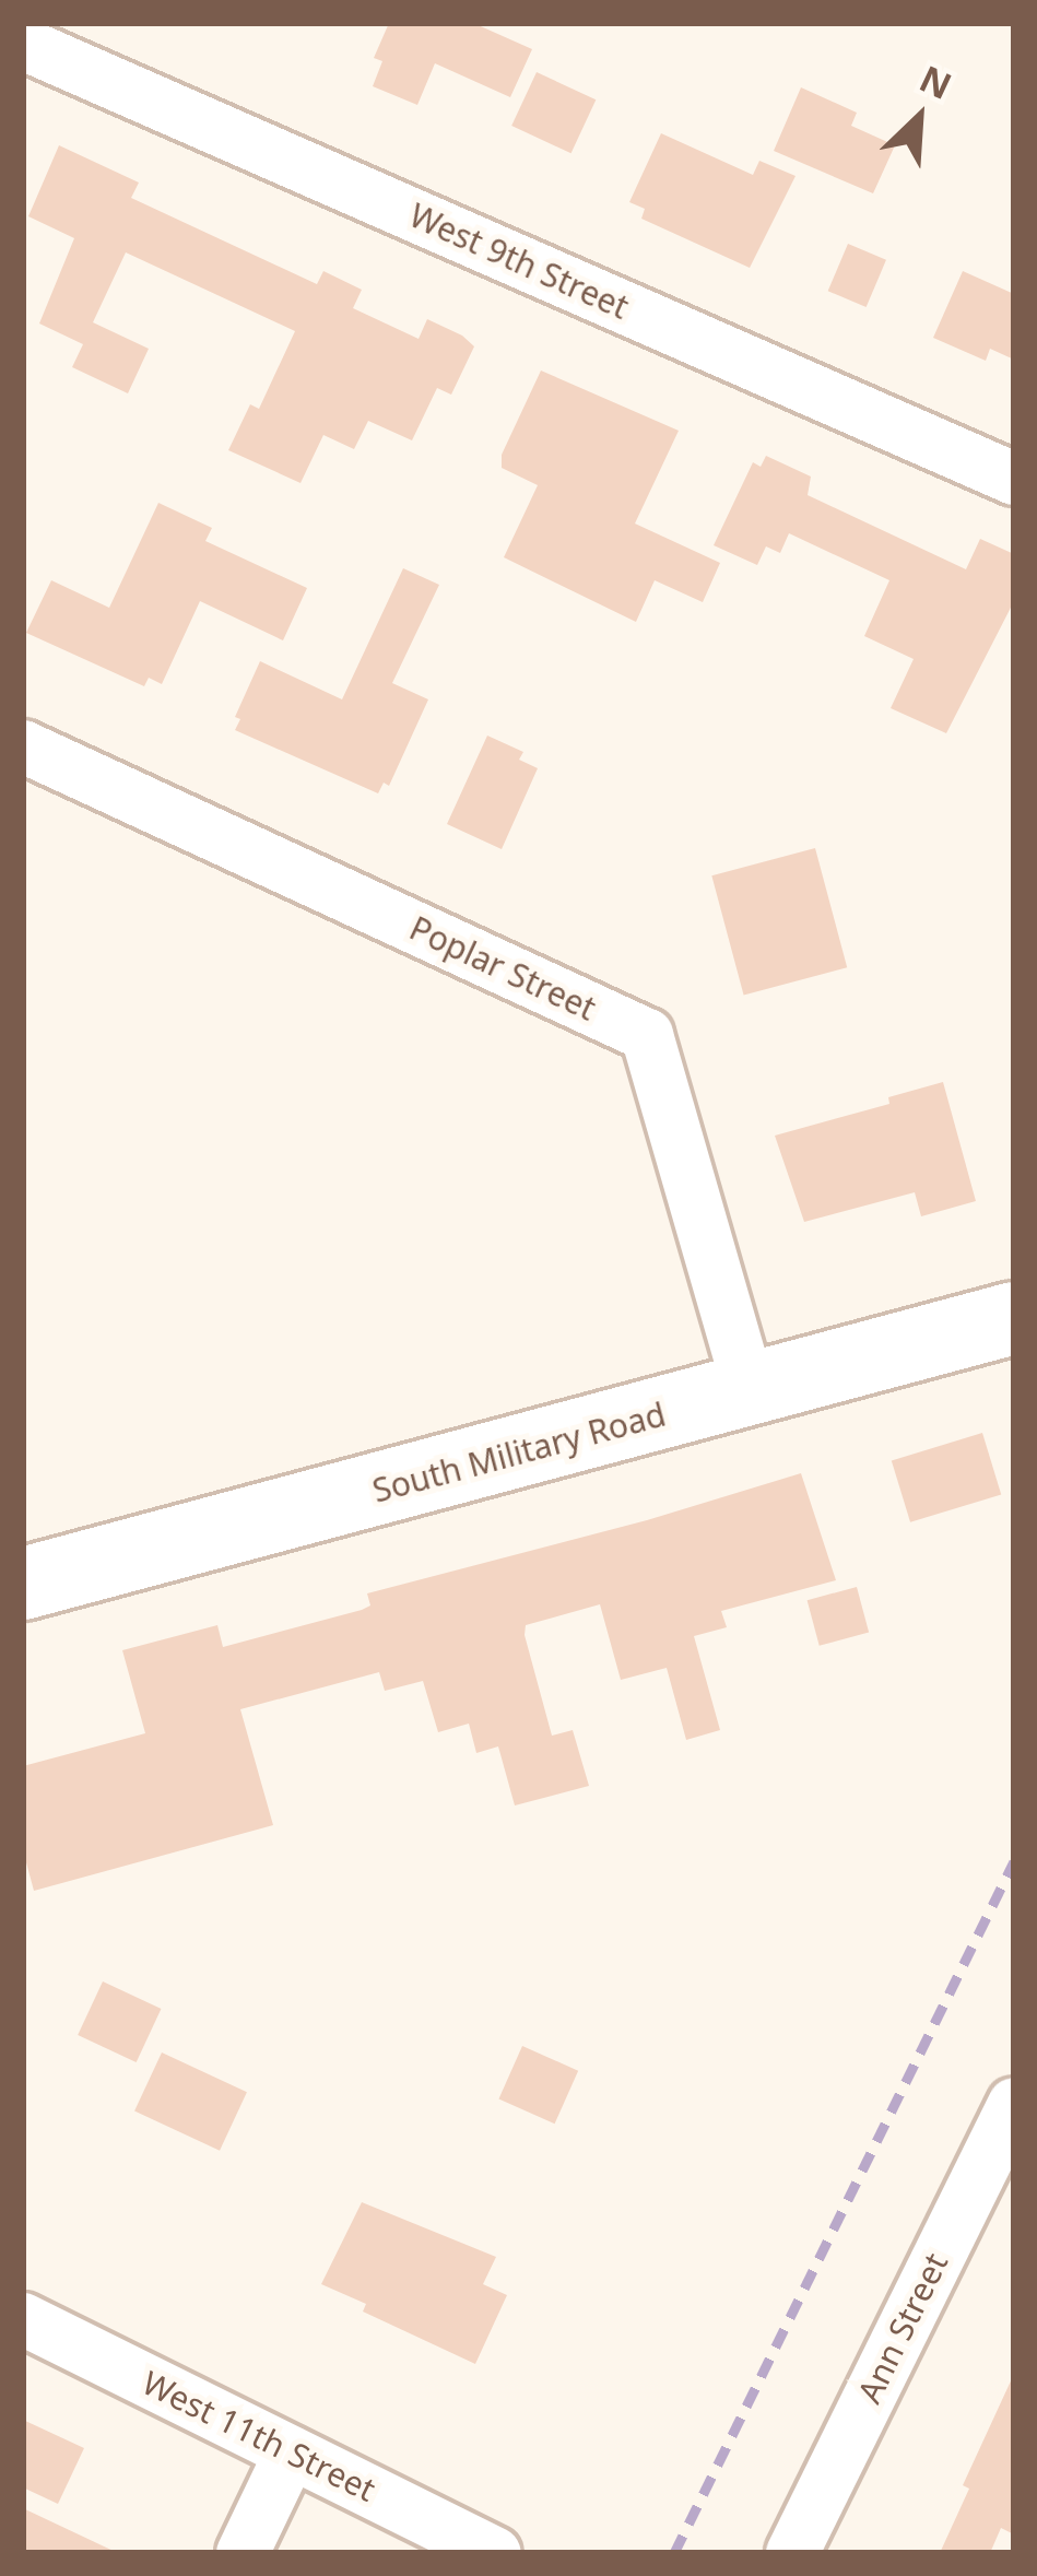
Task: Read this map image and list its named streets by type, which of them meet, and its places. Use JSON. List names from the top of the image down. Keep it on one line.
{"streets":{"main road":["South Military Road"],"street":["West 9th Street","Poplar Street","Ann Street","West 11th Street"]},"crossings":[["Poplar Street","South Military Road"]],"north":"top right"}
